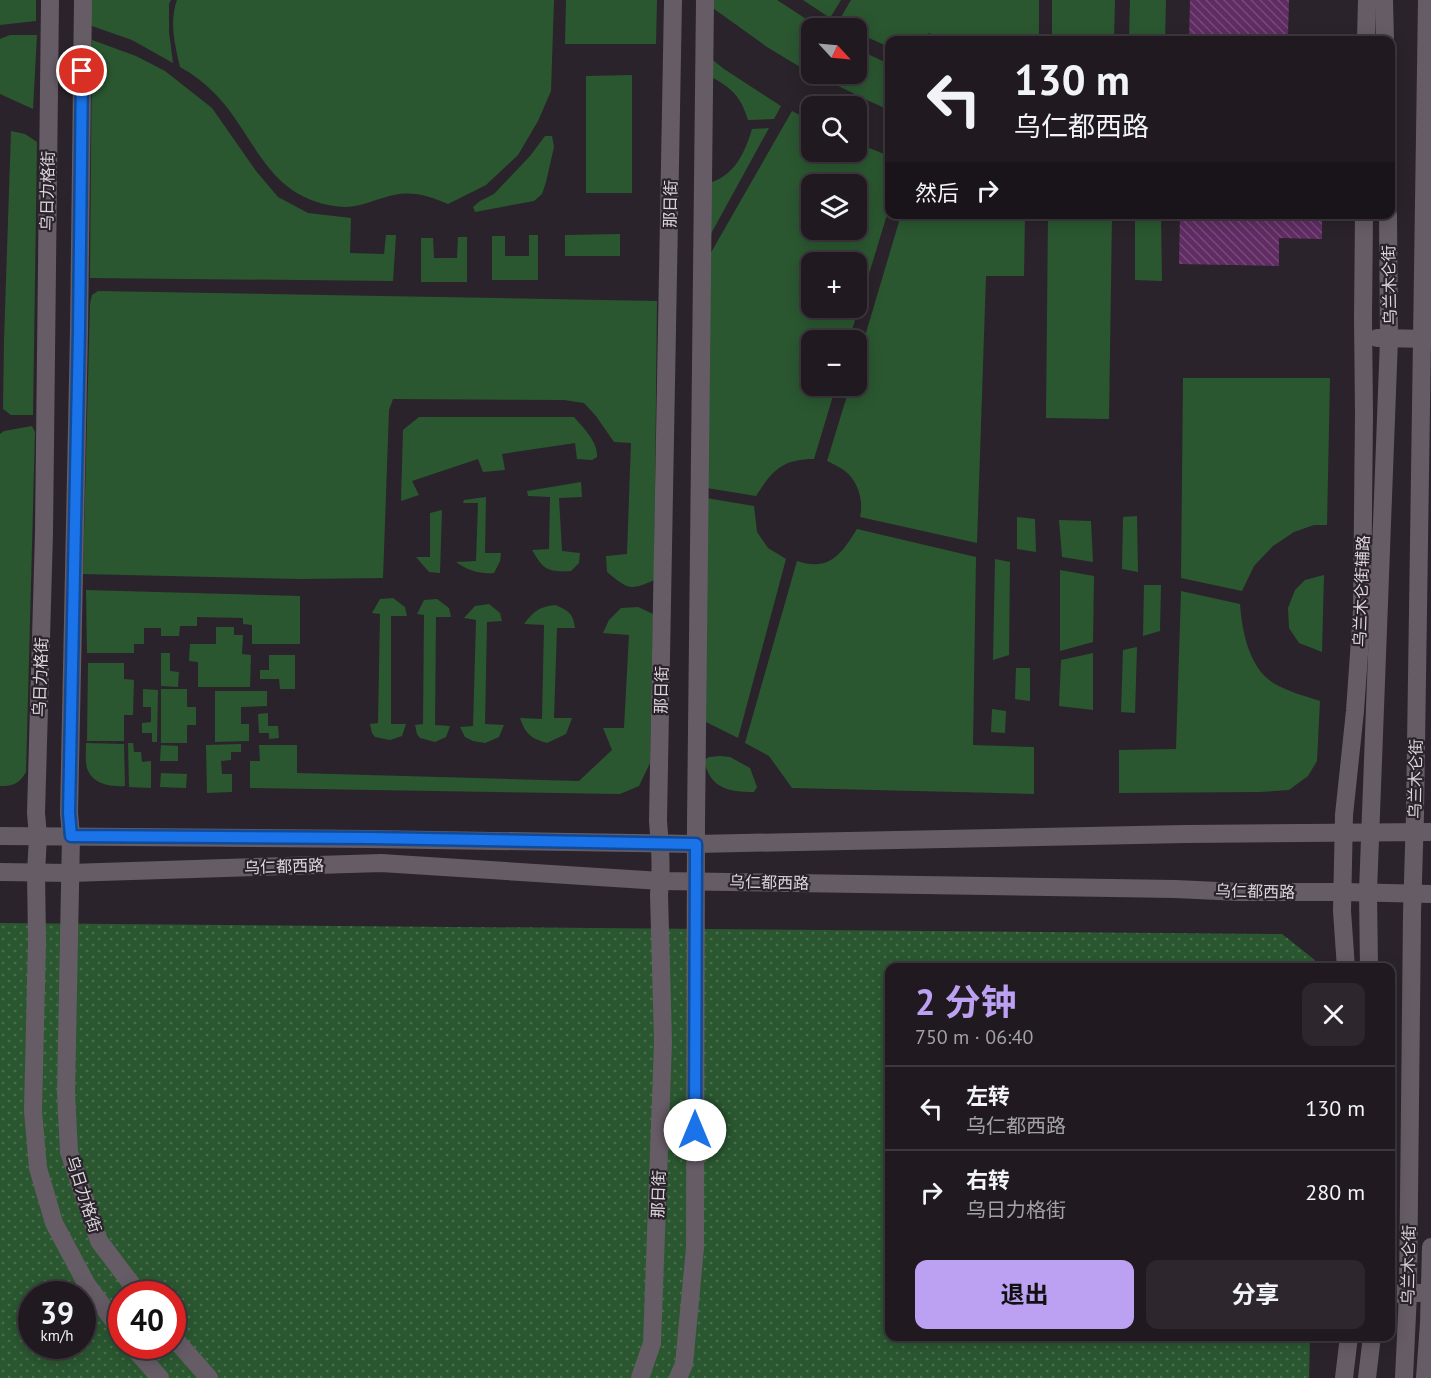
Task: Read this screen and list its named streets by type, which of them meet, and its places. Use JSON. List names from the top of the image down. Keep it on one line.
{"streets":{"street":["乌日力格街","那日街","乌兰木仑街","乌兰木仑街辅路","乌仁都西路"]},"crossings":[["乌日力格街","乌仁都西路"],["那日街","乌仁都西路"],["乌兰木仑街","乌仁都西路"],["乌兰木仑街辅路","乌仁都西路"]],"north":"bottom right","page":{"map_buttons":["+","−"],"turn":["130 m","乌仁都西路"],"then":"然后","heading":["2 分钟","750 m · 06:40"],"list":[{"name":"左转","note":"乌仁都西路","value":"130 m"},{"name":"右转","note":"乌日力格街","value":"280 m"}],"buttons":["退出","分享"],"speed":"39 km/h","limit":"40"}}
